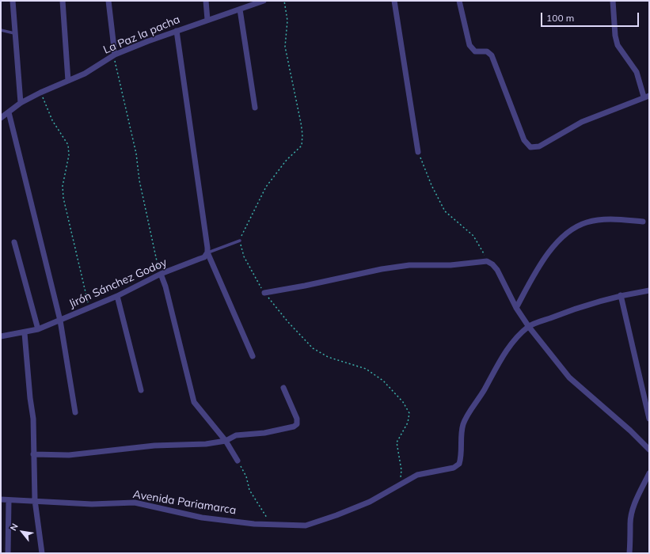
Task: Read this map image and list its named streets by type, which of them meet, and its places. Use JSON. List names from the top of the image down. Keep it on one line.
{"streets":{"street":["La Paz la pacha","Jirón Sánchez Godoy","Avenida Pariamarca"]},"scale_bar":"100 m","north":"top left"}
